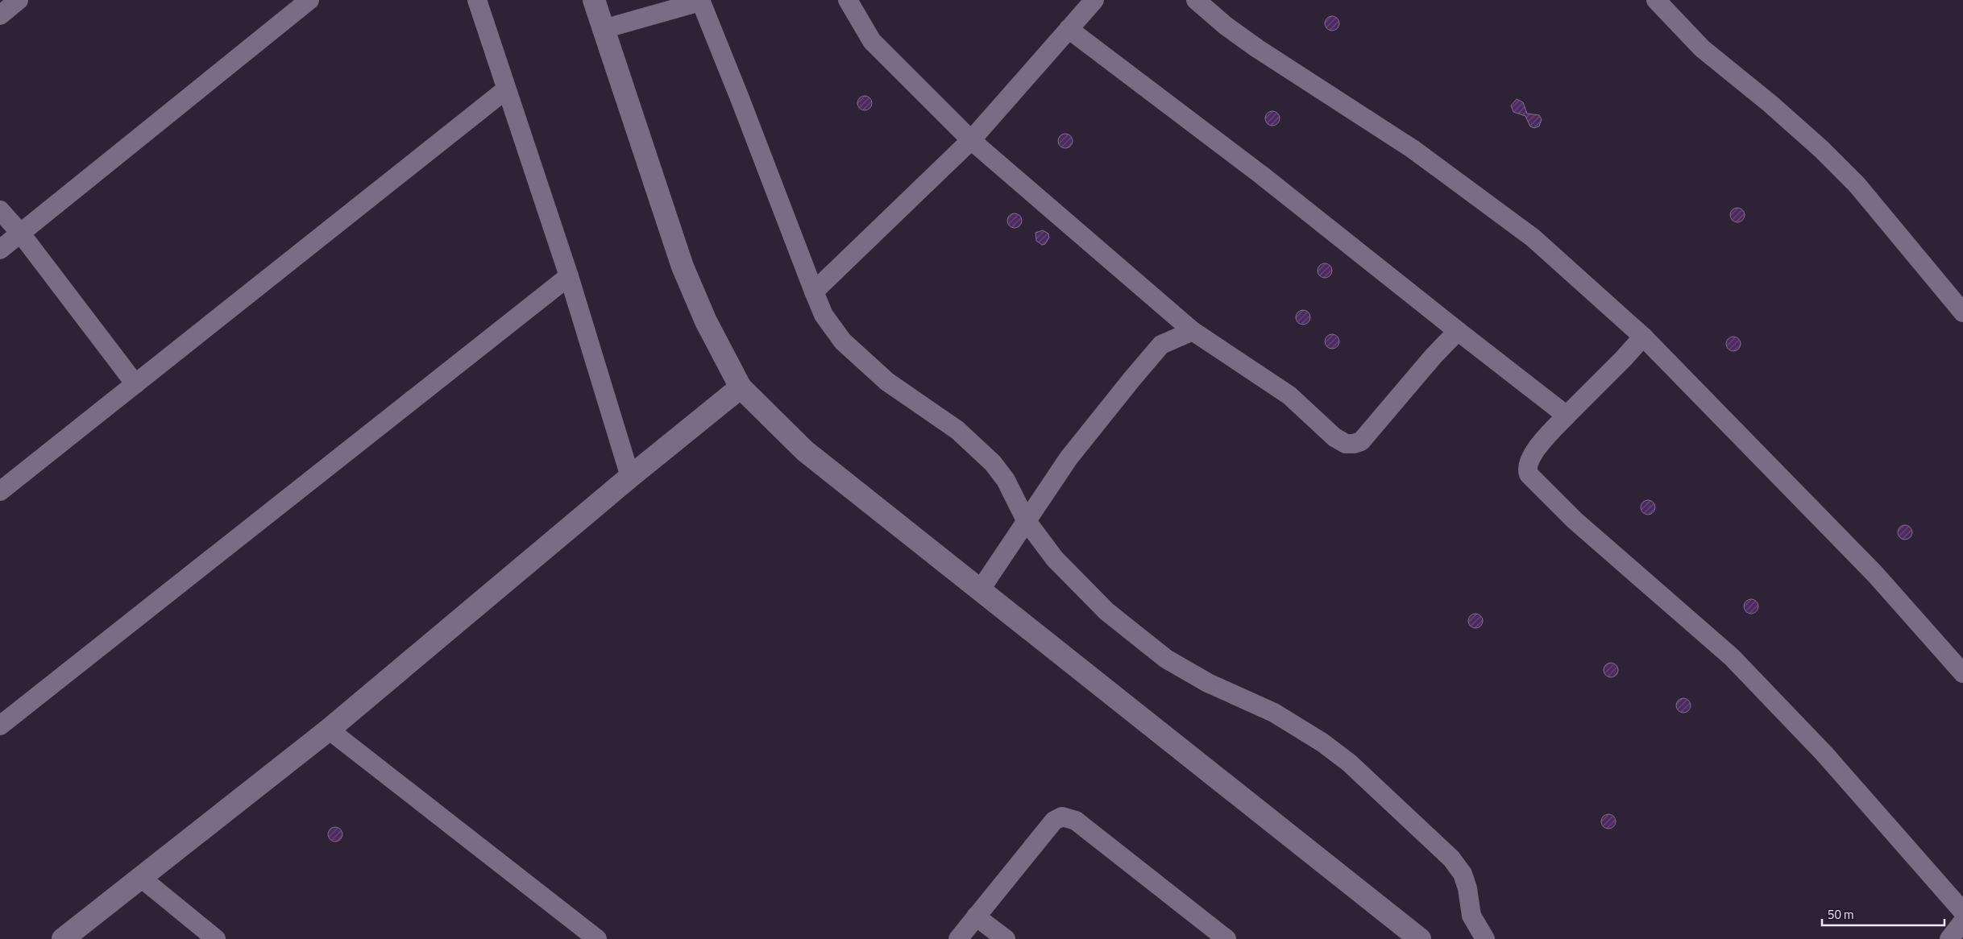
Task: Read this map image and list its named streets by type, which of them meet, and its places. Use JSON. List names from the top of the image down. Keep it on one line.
{"scale_bar":"50 m"}
